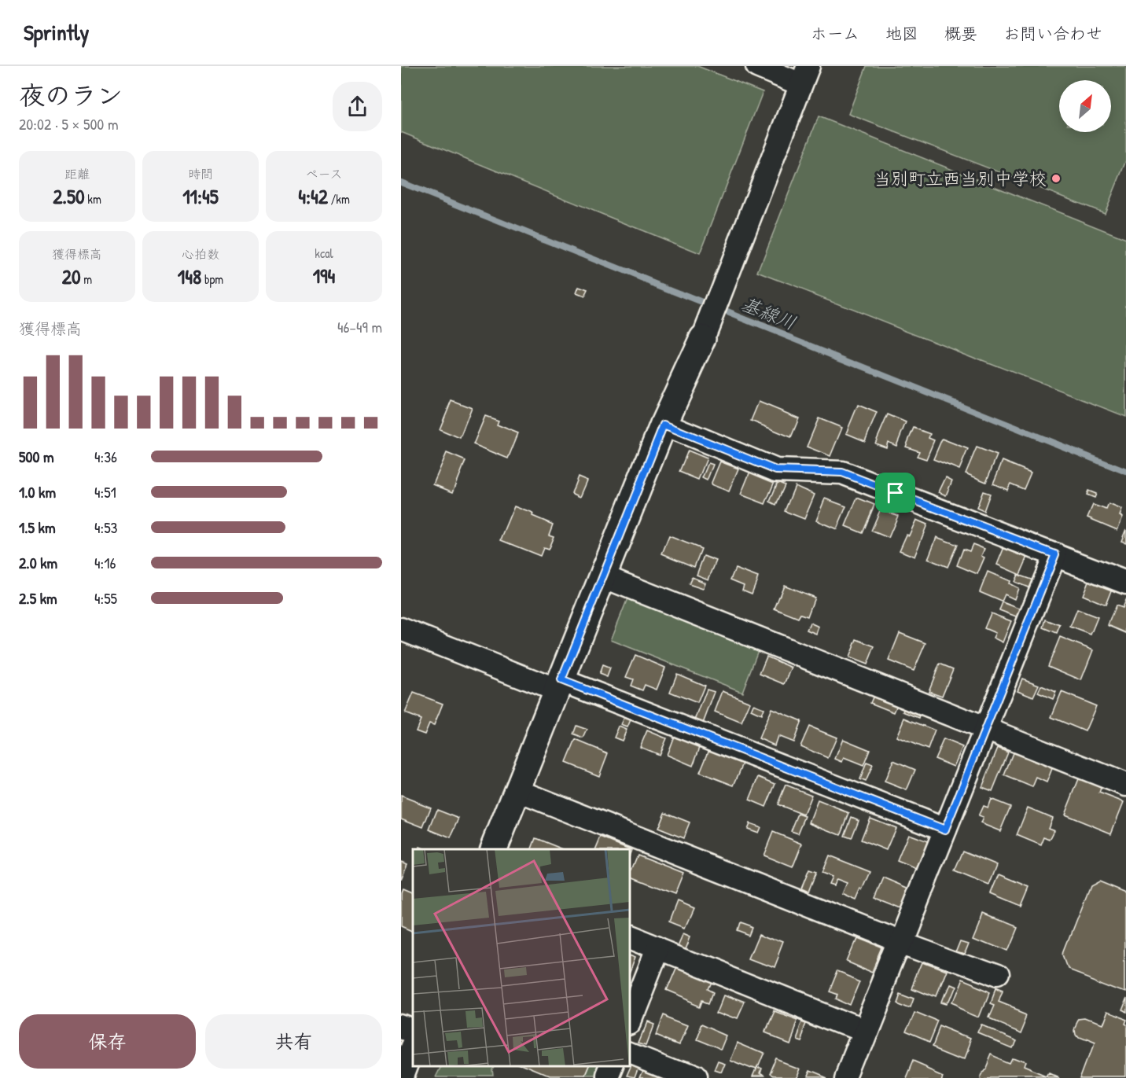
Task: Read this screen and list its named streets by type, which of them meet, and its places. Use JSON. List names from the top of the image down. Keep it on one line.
{"water":["基線川"],"places":["当別町立西当別中学校"],"north":"top right","page":{"header":"Sprintly","nav":["ホーム","地図","概要","お問い合わせ"],"heading":["夜のラン","20:02 · 5 × 500 m"],"stats":[["距離","2.50 km"],["時間","11:45"],["ペース","4:42 /km"],["獲得標高","20 m"],["心拍数","148 bpm"],["kcal","194"]],"chart":["獲得標高","46–49 m"],"list":[{"name":"500 m","note":"4:36"},{"name":"1.0 km","note":"4:51"},{"name":"1.5 km","note":"4:53"},{"name":"2.0 km","note":"4:16"},{"name":"2.5 km","note":"4:55"}],"buttons":["保存","共有"]}}
